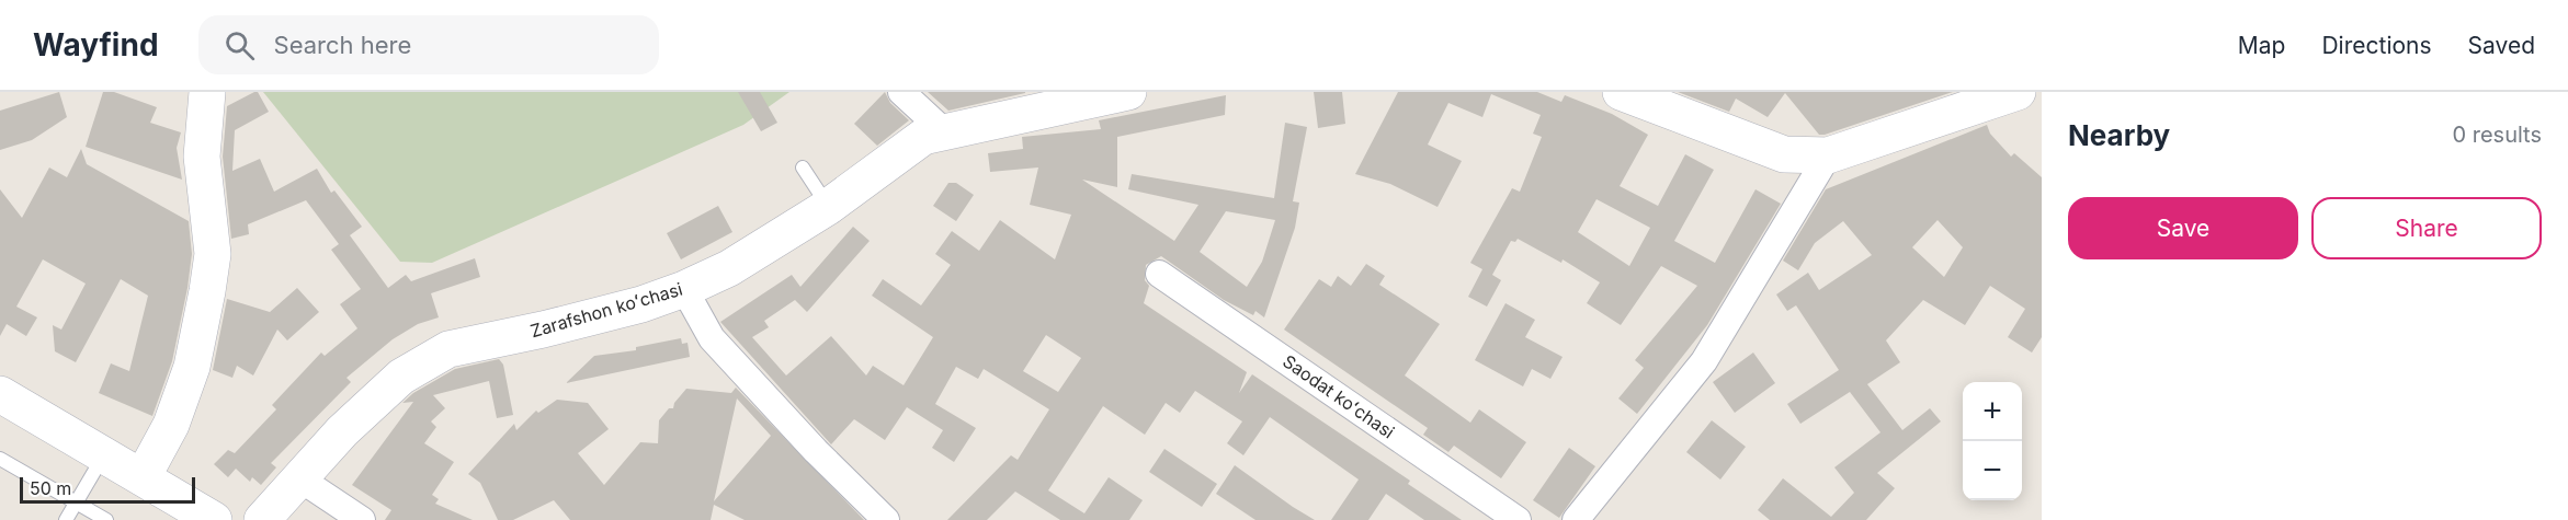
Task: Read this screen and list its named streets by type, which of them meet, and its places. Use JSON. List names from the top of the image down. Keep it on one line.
{"streets":{"main road":["Zarafshon koʻchasi"],"street":["Saodat koʻchasi"]},"scale_bar":"50 m","page":{"header":"Wayfind","search":"Search here","nav":["Map","Directions","Saved"],"heading":["Nearby","0 results"],"buttons":["Save","Share"],"map_buttons":["+","−"],"scale":"50 m"}}
